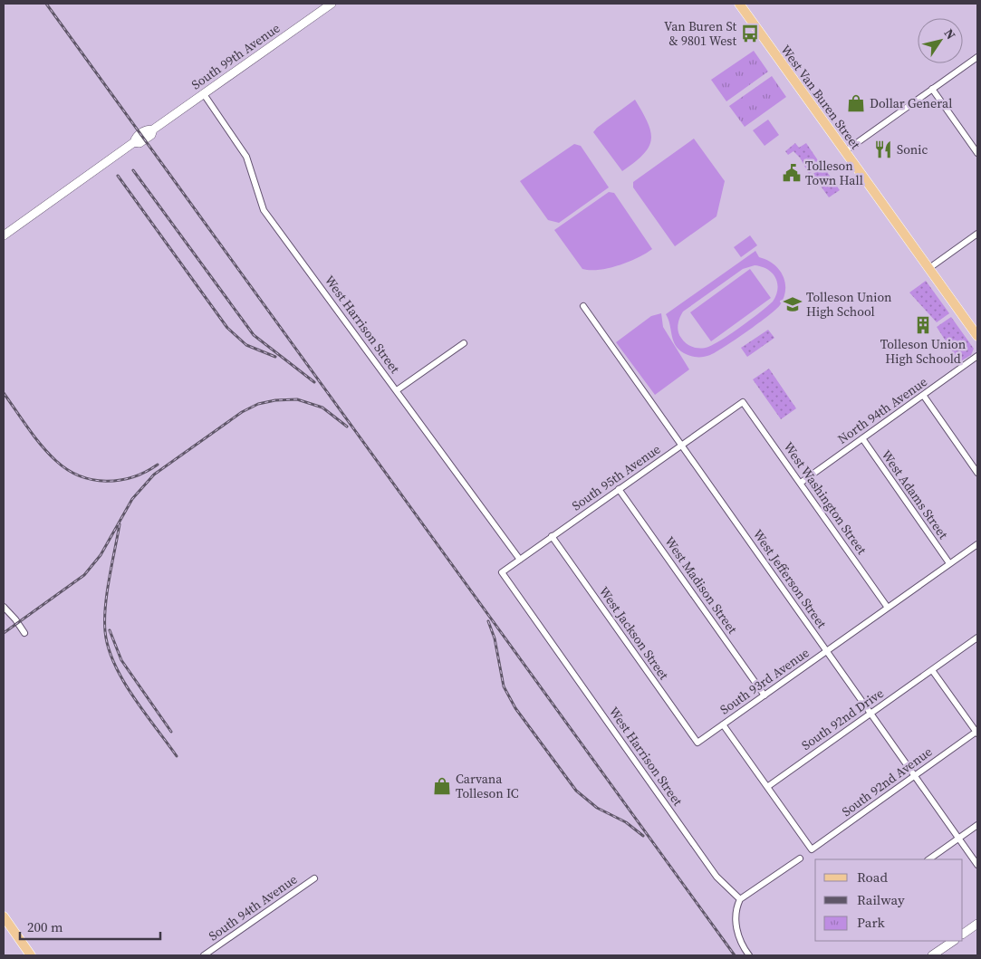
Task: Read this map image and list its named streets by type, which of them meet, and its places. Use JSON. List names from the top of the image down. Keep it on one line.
{"streets":{"main road":["South 99th Avenue","West Van Buren Street"],"street":["West Harrison Street","North 94th Avenue","South 95th Avenue","West Adams Street","West Washington Street","West Jefferson Street","West Madison Street","West Jackson Street","South 93rd Avenue","South 92nd Drive","South 92nd Avenue","South 94th Avenue"]},"crossings":[["South 99th Avenue","West Harrison Street"],["West Harrison Street","South 95th Avenue"],["North 94th Avenue","West Adams Street"],["North 94th Avenue","West Washington Street"],["South 95th Avenue","West Washington Street"],["South 95th Avenue","West Jefferson Street"],["South 95th Avenue","West Madison Street"],["South 95th Avenue","West Jackson Street"],["West Adams Street","South 93rd Avenue"],["West Washington Street","South 93rd Avenue"],["West Jefferson Street","South 93rd Avenue"],["West Jefferson Street","South 92nd Drive"],["West Jefferson Street","South 92nd Avenue"],["West Madison Street","South 93rd Avenue"],["West Jackson Street","South 93rd Avenue"],["South 92nd Drive","South 92nd Avenue"]],"places":{"bus stop":["Van Buren St & 9801 West"],"shop":["Dollar General","Carvana Tolleson IC"],"restaurant":["Sonic"],"public building":["Tolleson Town Hall"],"school or university":["Tolleson Union High School"],"building":["Tolleson Union High Schoold"]},"legend":["Road","Railway","Park"],"scale_bar":"200 m","north":"top right"}
